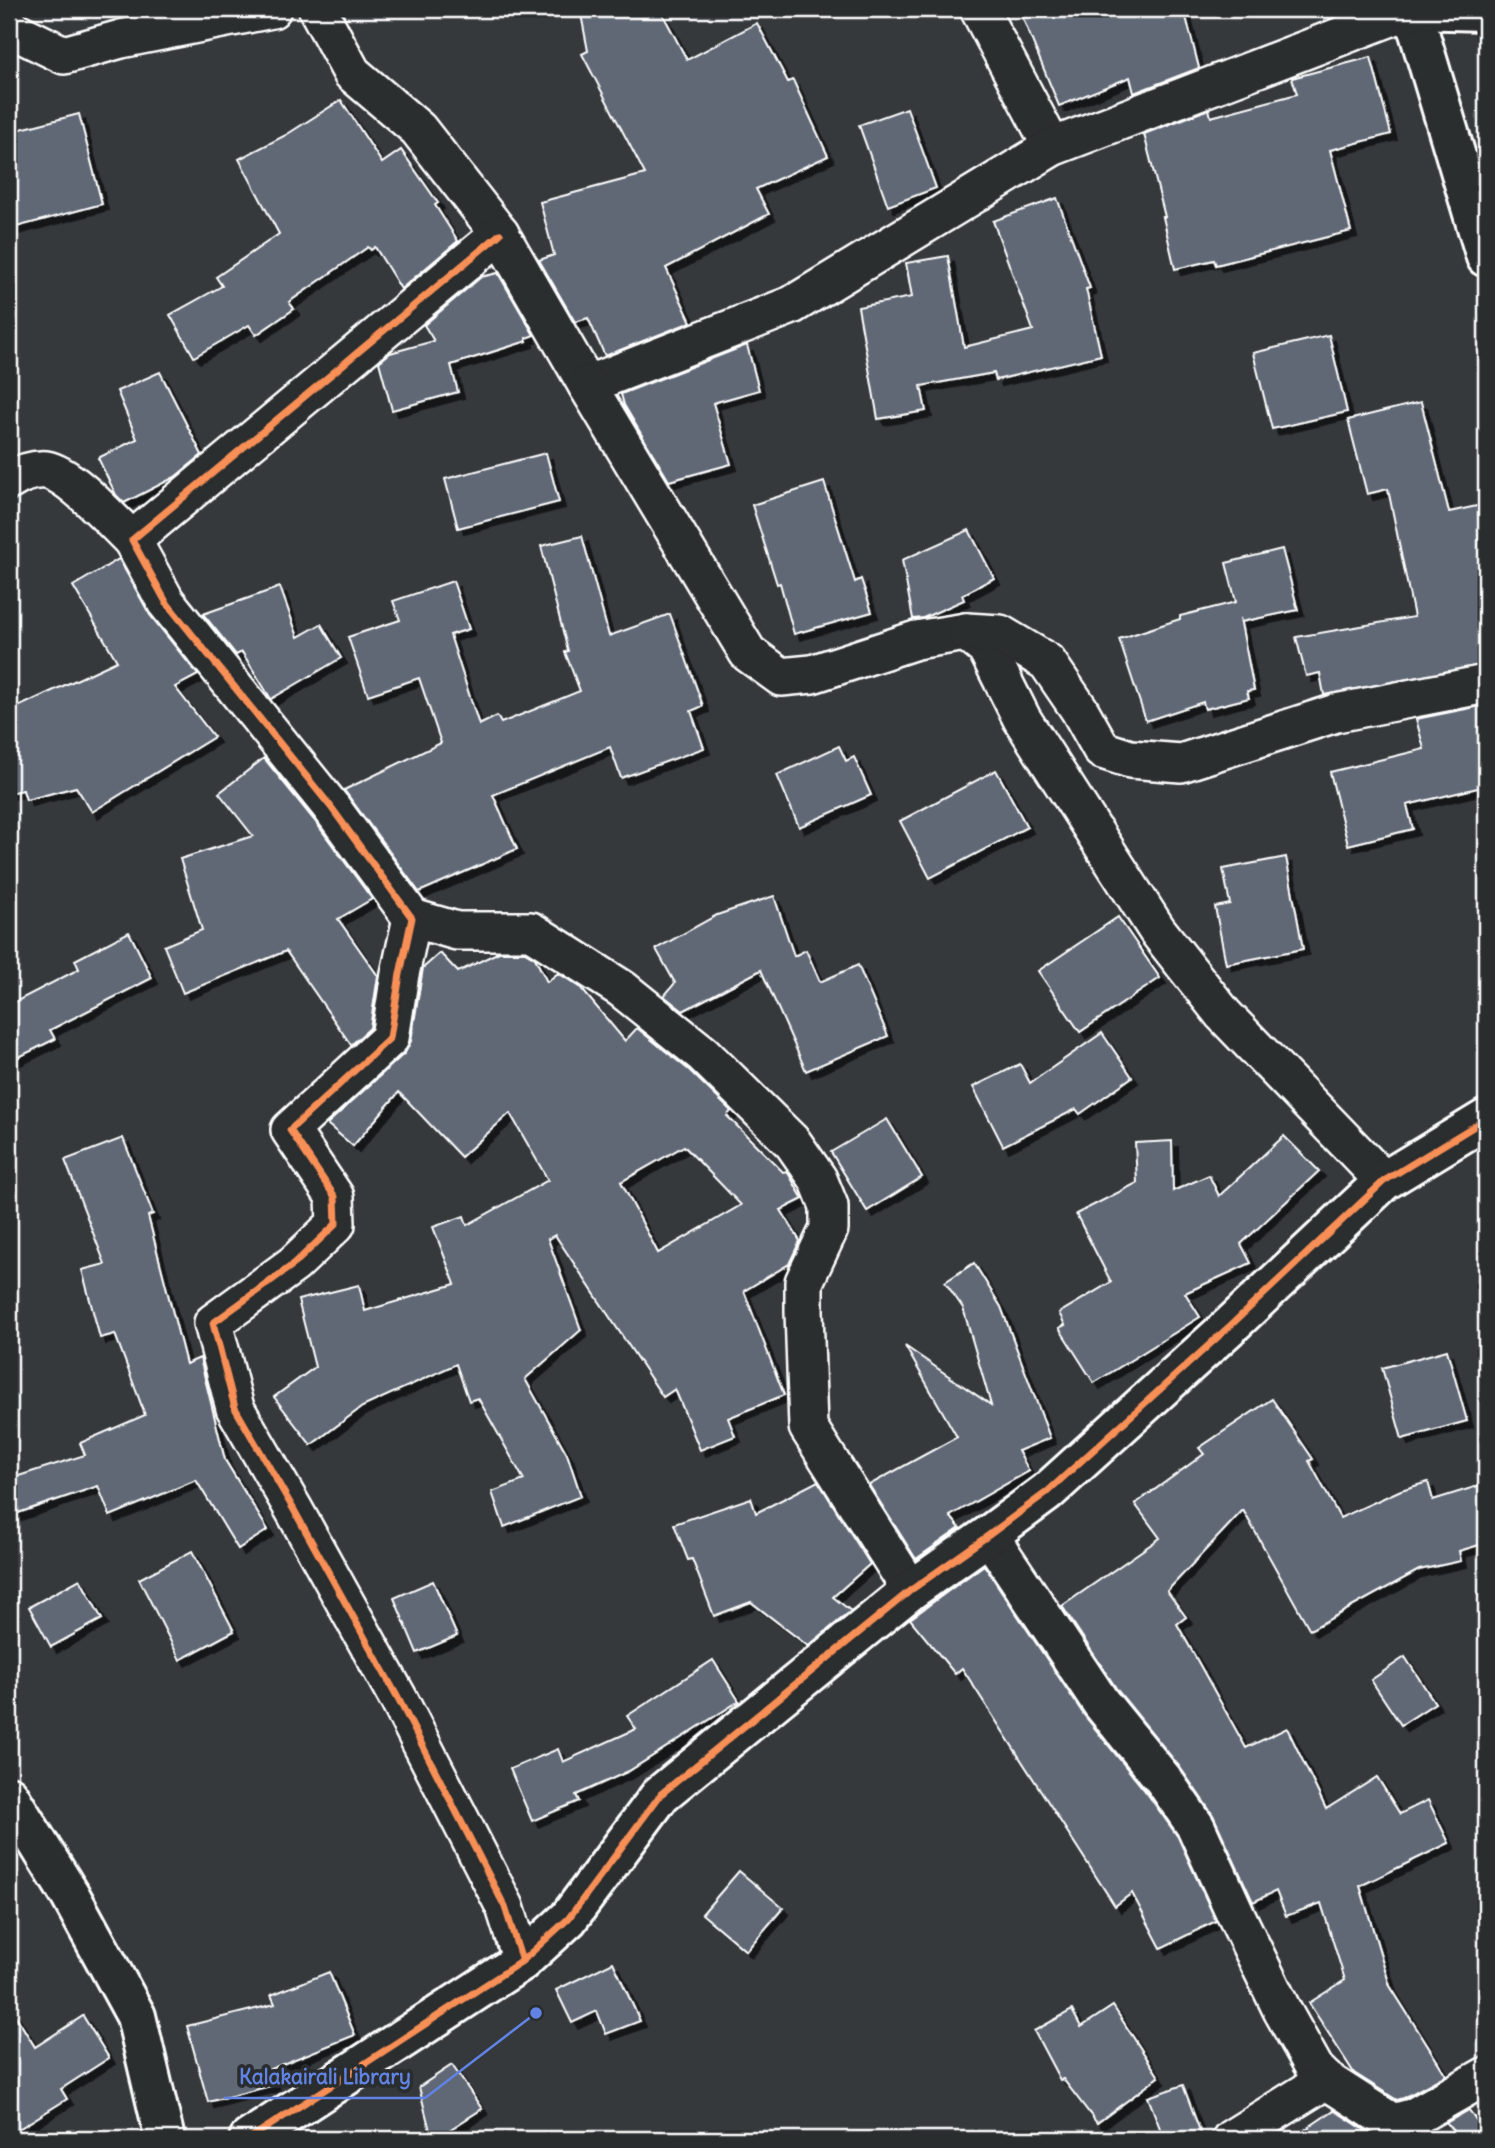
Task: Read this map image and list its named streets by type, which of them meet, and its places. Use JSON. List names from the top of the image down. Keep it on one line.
{"places":["Kalakairali Library"]}
